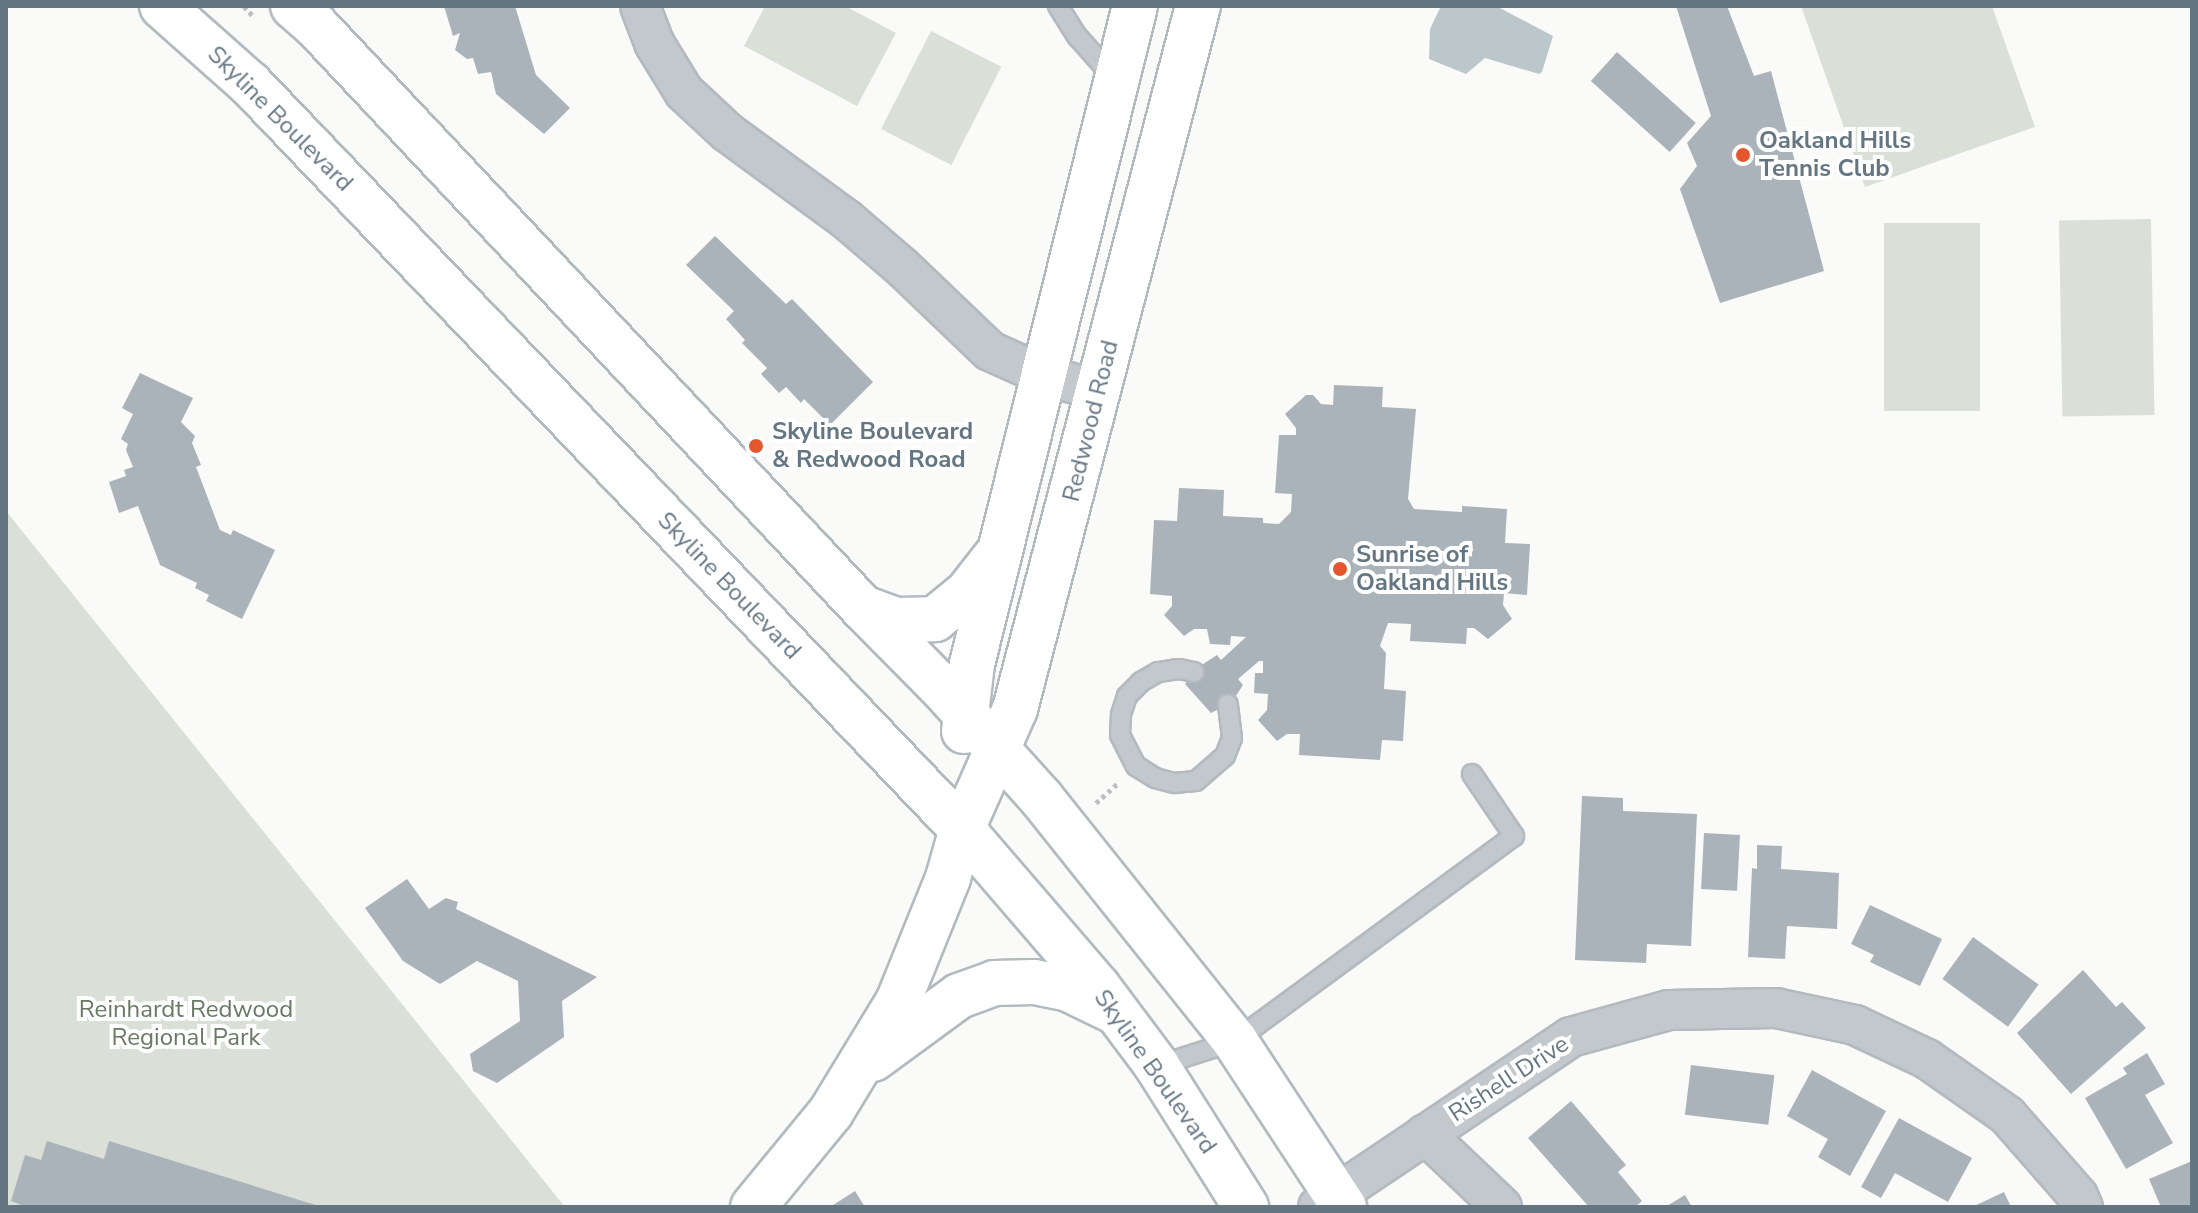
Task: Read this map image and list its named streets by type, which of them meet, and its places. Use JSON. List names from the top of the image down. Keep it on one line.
{"streets":{"main road":["Skyline Boulevard","Redwood Road"],"street":["Rishell Drive"]},"crossings":[["Skyline Boulevard","Redwood Road"]],"parks":["Reinhardt Redwood Regional Park"],"places":["Oakland Hills Tennis Club","Skyline Boulevard & Redwood Road","Sunrise of Oakland Hills"]}
